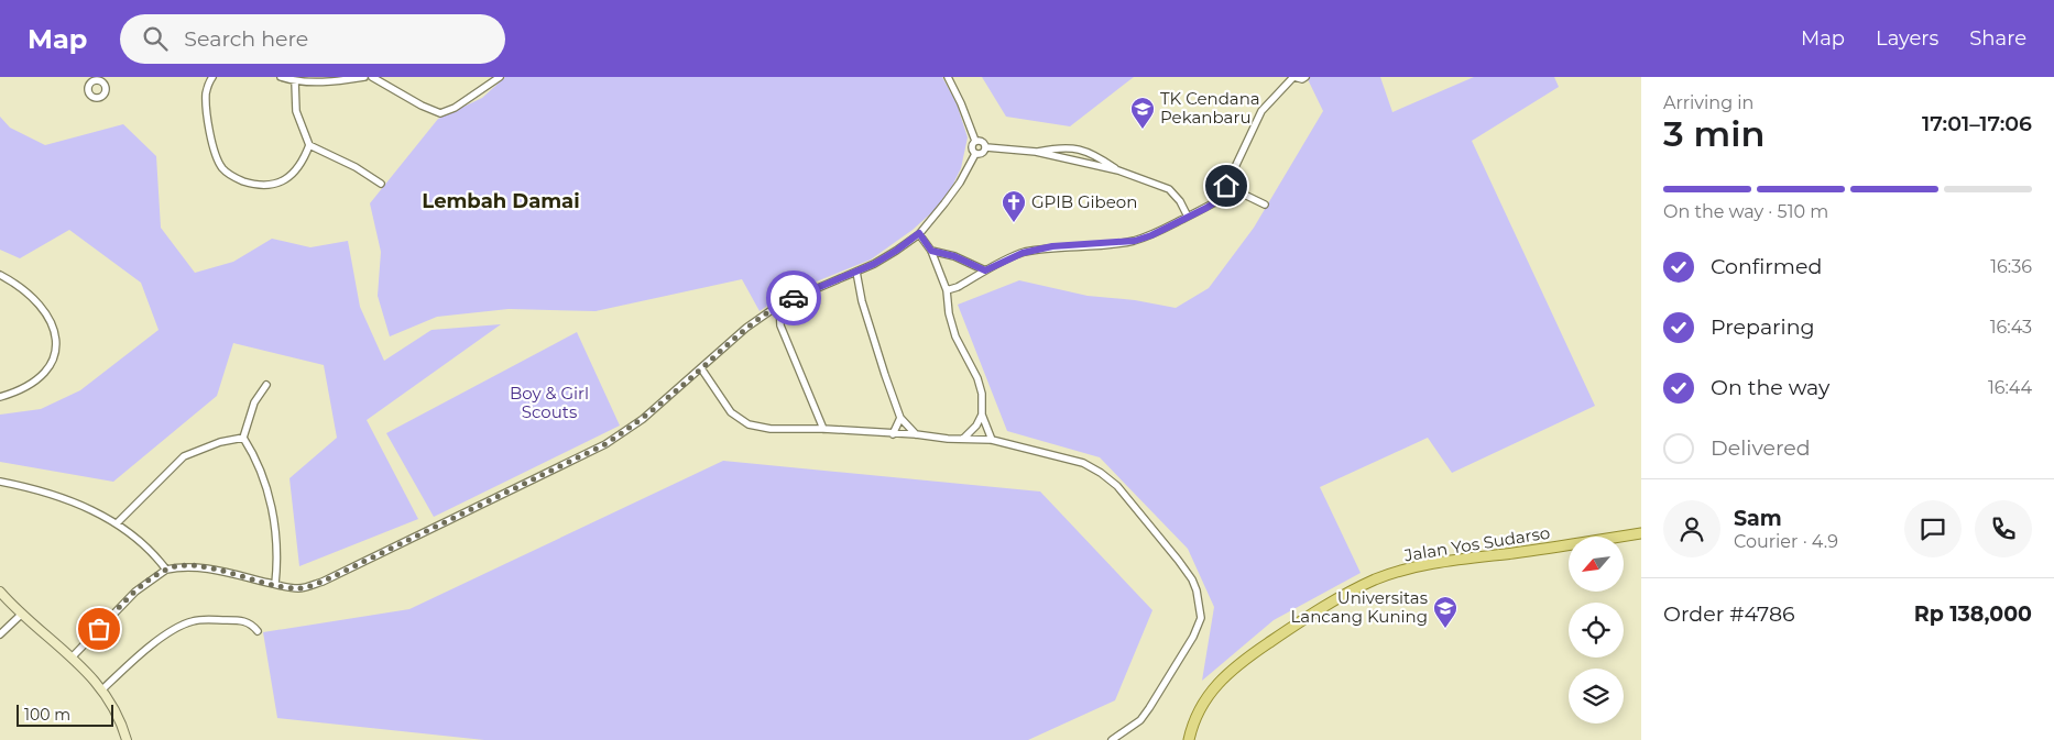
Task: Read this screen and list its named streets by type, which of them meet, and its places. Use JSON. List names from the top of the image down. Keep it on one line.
{"streets":{"main road":["Jalan Yos Sudarso"]},"districts":["Lembah Damai"],"parks":["Boy & Girl Scouts"],"places":{"school or university":["TK Cendana Pekanbaru","Universitas Lancang Kuning"],"church":["GPIB Gibeon"]},"scale_bar":"100 m","north":"bottom left","page":{"header":"Map","search":"Search here","nav":["Map","Layers","Share"],"heading":["3 min","Arriving in","17:01–17:06"],"panel":["Sam","Courier · 4.9","Order #4786","Rp 138,000"],"bar":"On the way · 510 m","list":[["Confirmed","16:36"],["Preparing","16:43"],["On the way","16:44"],"Delivered"],"scale":"100 m"}}
